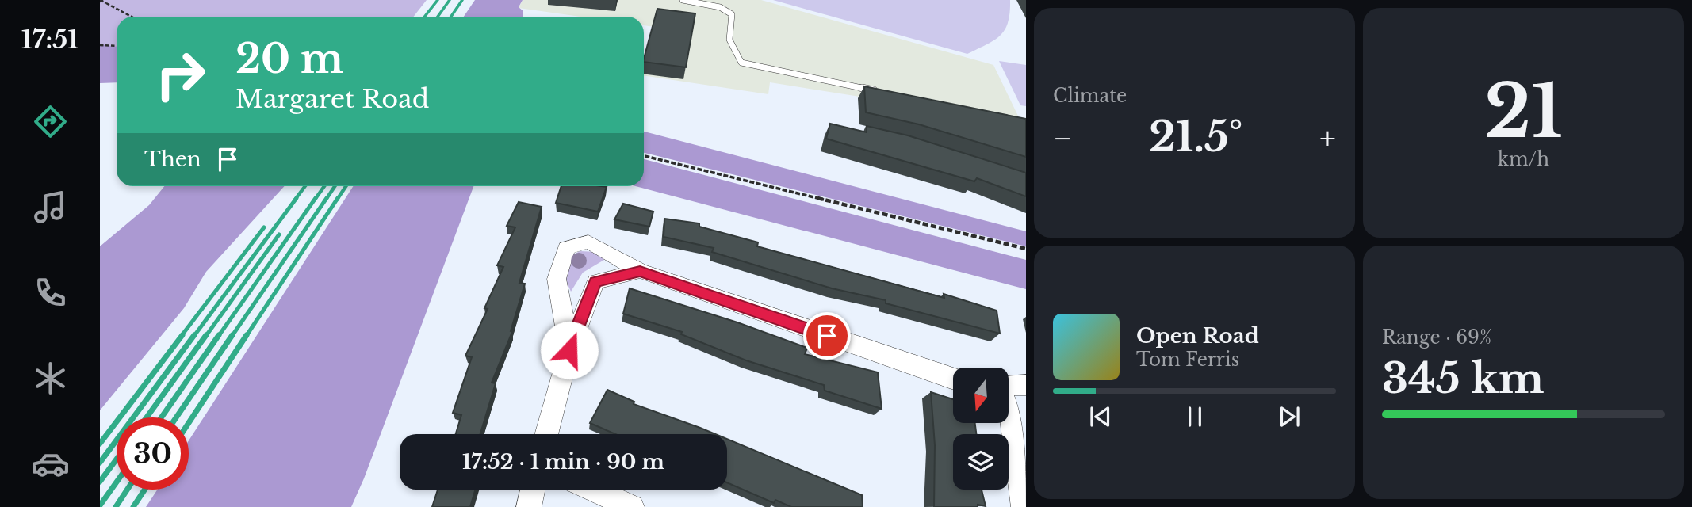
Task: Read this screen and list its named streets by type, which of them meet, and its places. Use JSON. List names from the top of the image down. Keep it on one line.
{"north":"bottom","page":{"tabs":"17:51","tile":["Climate",["21","km/h"],["Range · 69%","345 km"]],"turn":["20 m","Margaret Road"],"heat":["−","21.5°","+"],"then":"Then","song":["Open Road","Tom Ferris"],"limit":"30","trip":"17:52 · 1 min · 90 m"}}
